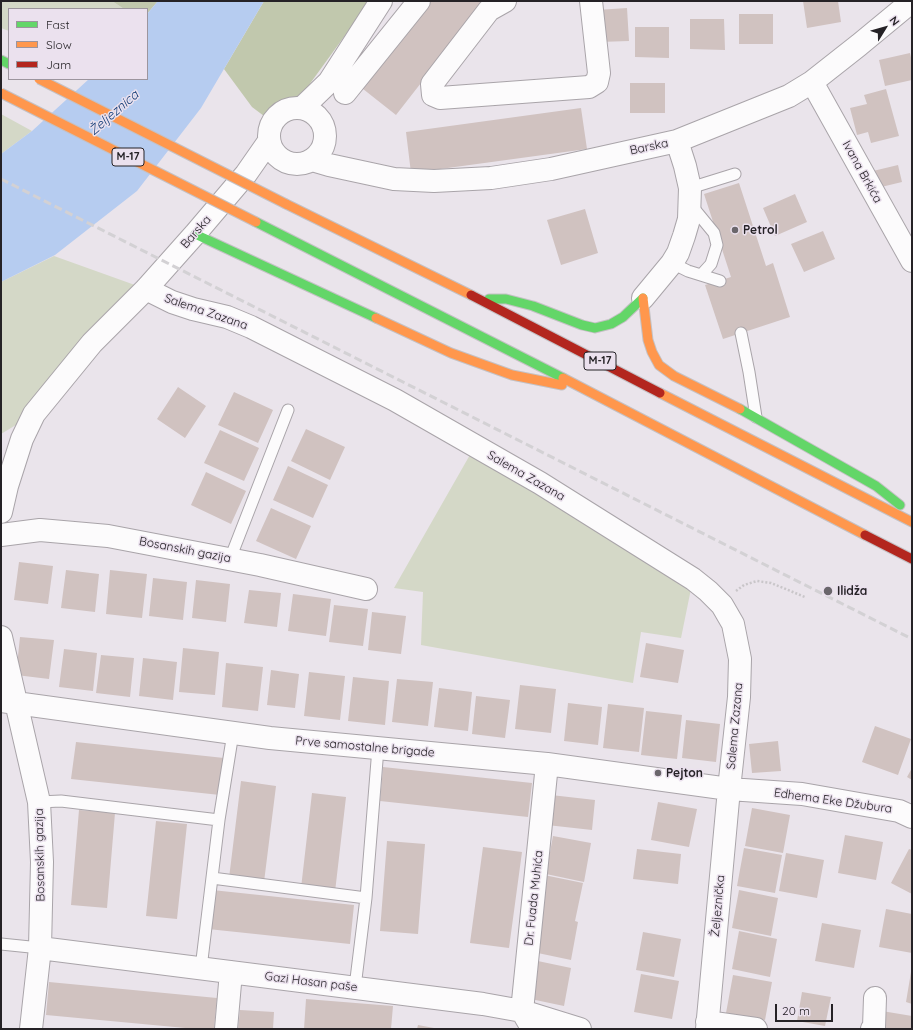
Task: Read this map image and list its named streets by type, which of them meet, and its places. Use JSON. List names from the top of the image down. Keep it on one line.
{"streets":{"highway":["M-17"],"street":["Barska","Ivana Brkića","Salema Zazana","Bosanskih gazija","Prve samostalne brigade","Edhema Eke Džubura","Dr. Fuada Muhića","Željeznička","Gazi Hasan paše"]},"crossings":[["Barska","Ivana Brkića"],["Barska","Salema Zazana"],["Salema Zazana","Prve samostalne brigade"],["Salema Zazana","Edhema Eke Džubura"],["Salema Zazana","Željeznička"],["Bosanskih gazija","Prve samostalne brigade"],["Bosanskih gazija","Gazi Hasan paše"],["Prve samostalne brigade","Edhema Eke Džubura"],["Prve samostalne brigade","Dr. Fuada Muhića"],["Prve samostalne brigade","Željeznička"],["Edhema Eke Džubura","Željeznička"],["Dr. Fuada Muhića","Gazi Hasan paše"]],"water":["Željeznica"],"places":["Petrol","Ilidža","Pejton"],"legend":["Fast","Slow","Jam"],"scale_bar":"20 m","north":"top right"}
